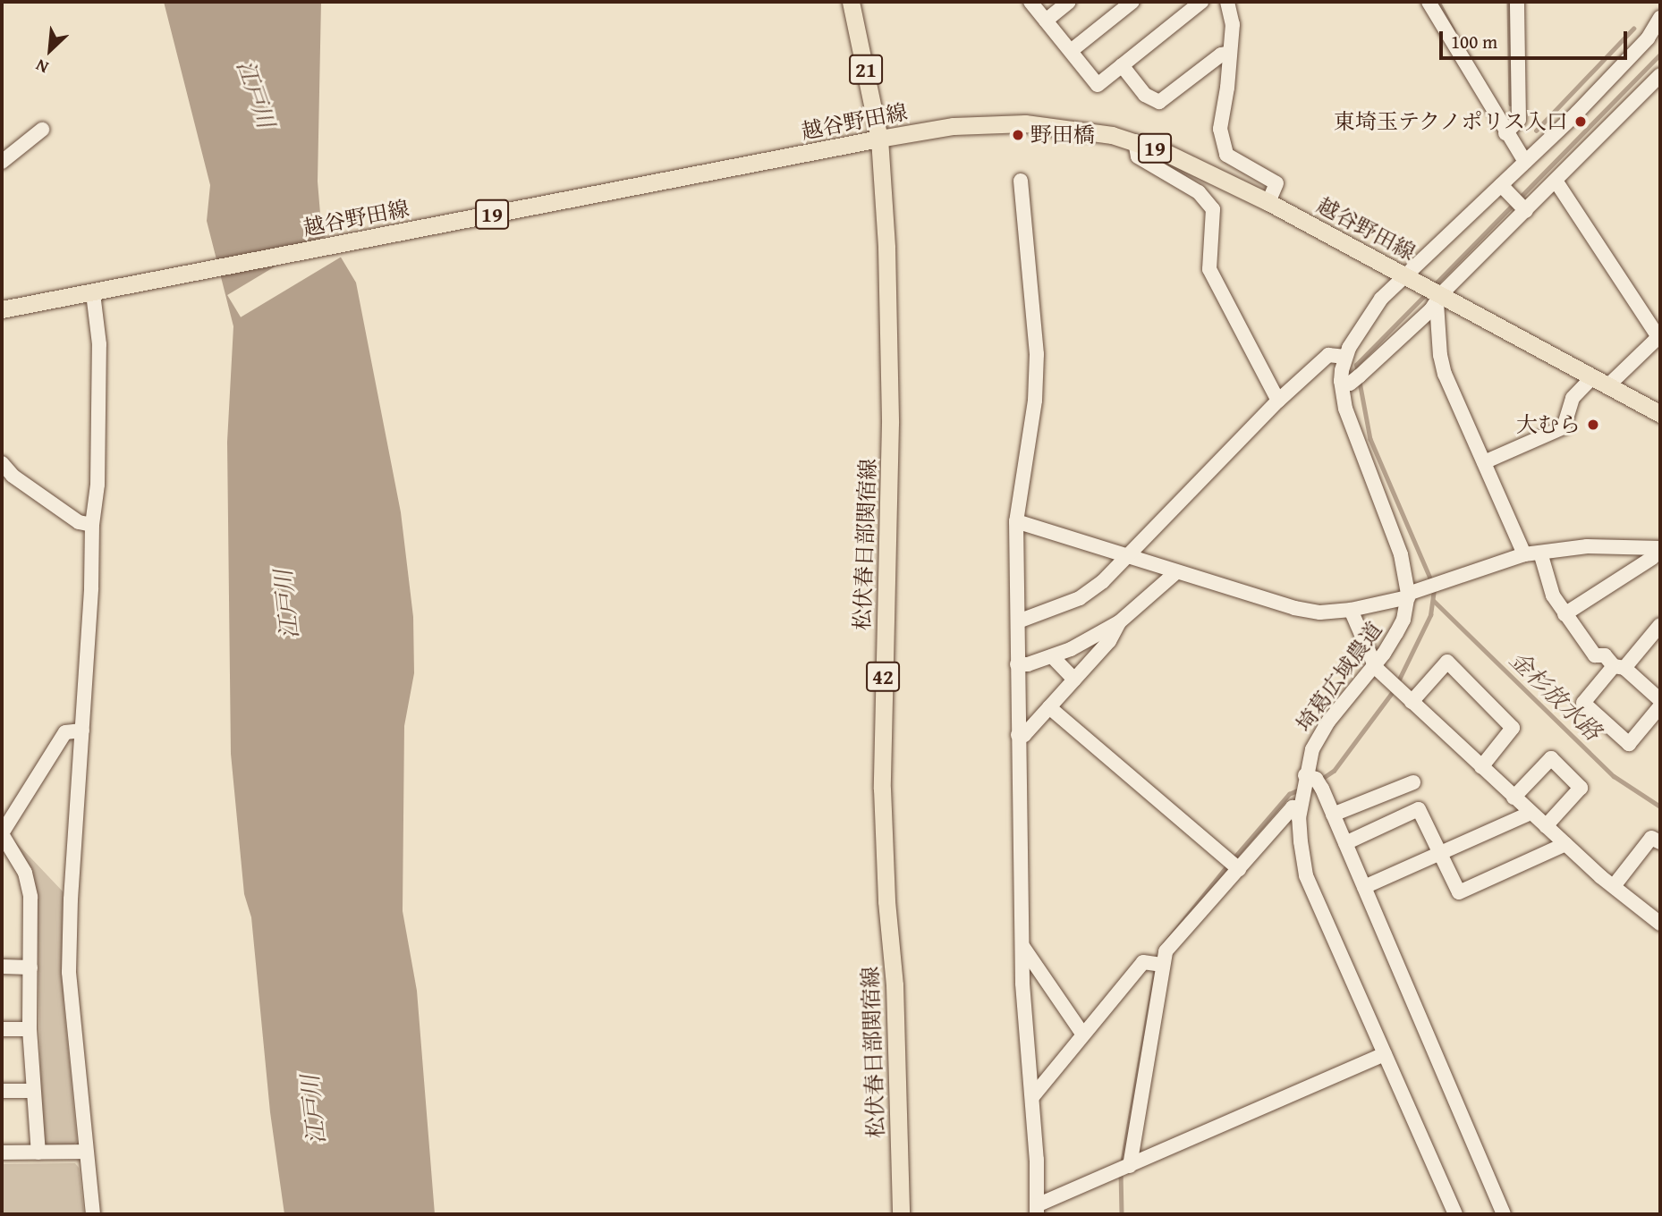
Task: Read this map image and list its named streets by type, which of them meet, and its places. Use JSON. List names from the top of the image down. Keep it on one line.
{"streets":{"main road":["21","越谷野田線","19","松伏春日部関宿線","42"],"street":["埼葛広域農道"]},"crossings":[["21","越谷野田線"],["21","松伏春日部関宿線"],["越谷野田線","松伏春日部関宿線"],["越谷野田線","埼葛広域農道"]],"water":["江戸川","金杉放水路"],"places":["東埼玉テクノポリス入口","野田橋","大むら"],"scale_bar":"100 m","north":"bottom left"}
